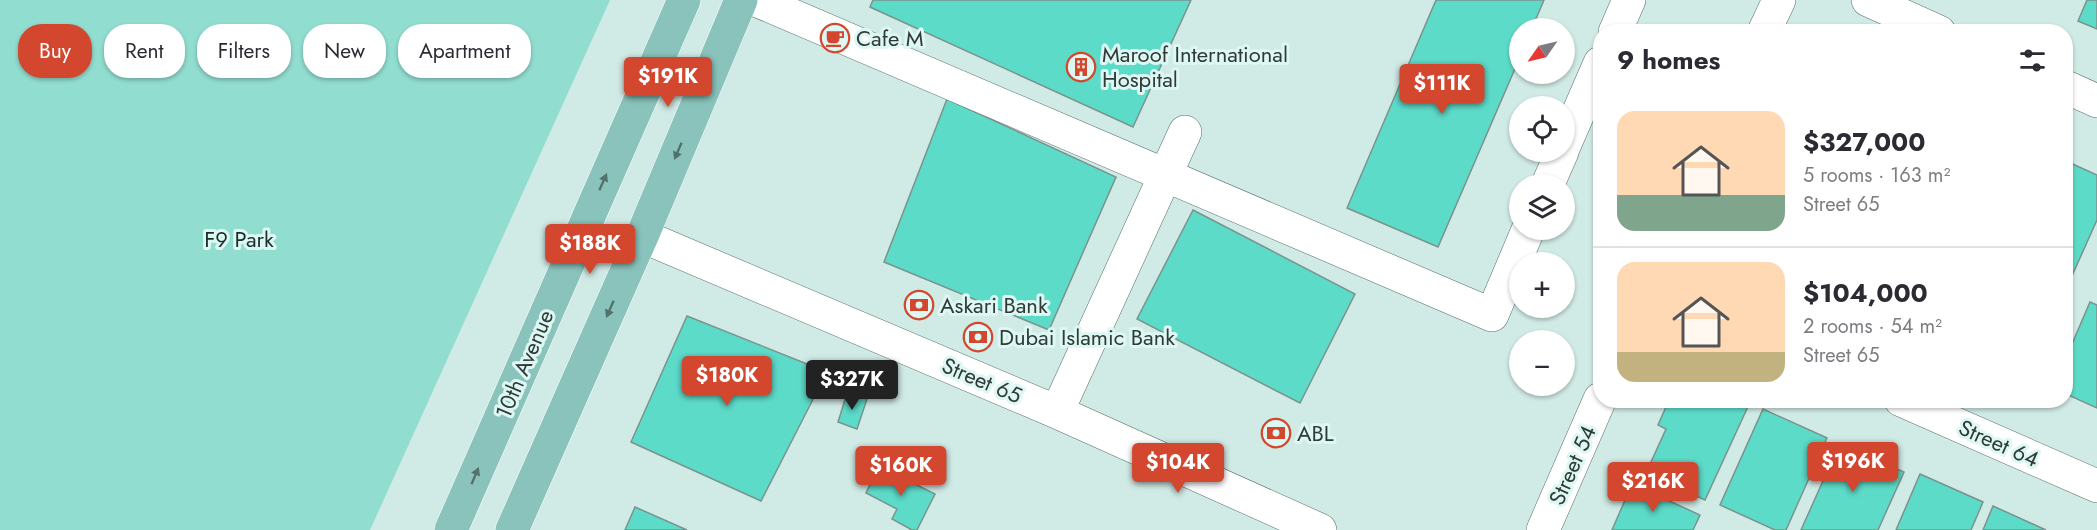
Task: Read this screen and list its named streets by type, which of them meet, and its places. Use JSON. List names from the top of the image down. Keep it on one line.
{"streets":{"main road":["10th Avenue"],"street":["Street 65","Street 64","Street 54"]},"parks":["F9 Park"],"places":{"cafe":["Cafe M"],"building":["Maroof International Hospital"],"bank":["Askari Bank","Dubai Islamic Bank","ABL"]},"north":"bottom left","page":{"map_buttons":["+","−"],"chip":["Buy","Rent","Filters","New","Apartment"],"heading":"9 homes","price":["$191K","$111K","$188K","$180K","$327K","$196K","$104K","$160K","$216K"],"list":[{"name":"$327,000","note":"5 rooms · 163 m² · Street 65"},{"name":"$104,000","note":"2 rooms · 54 m² · Street 65"}]}}
